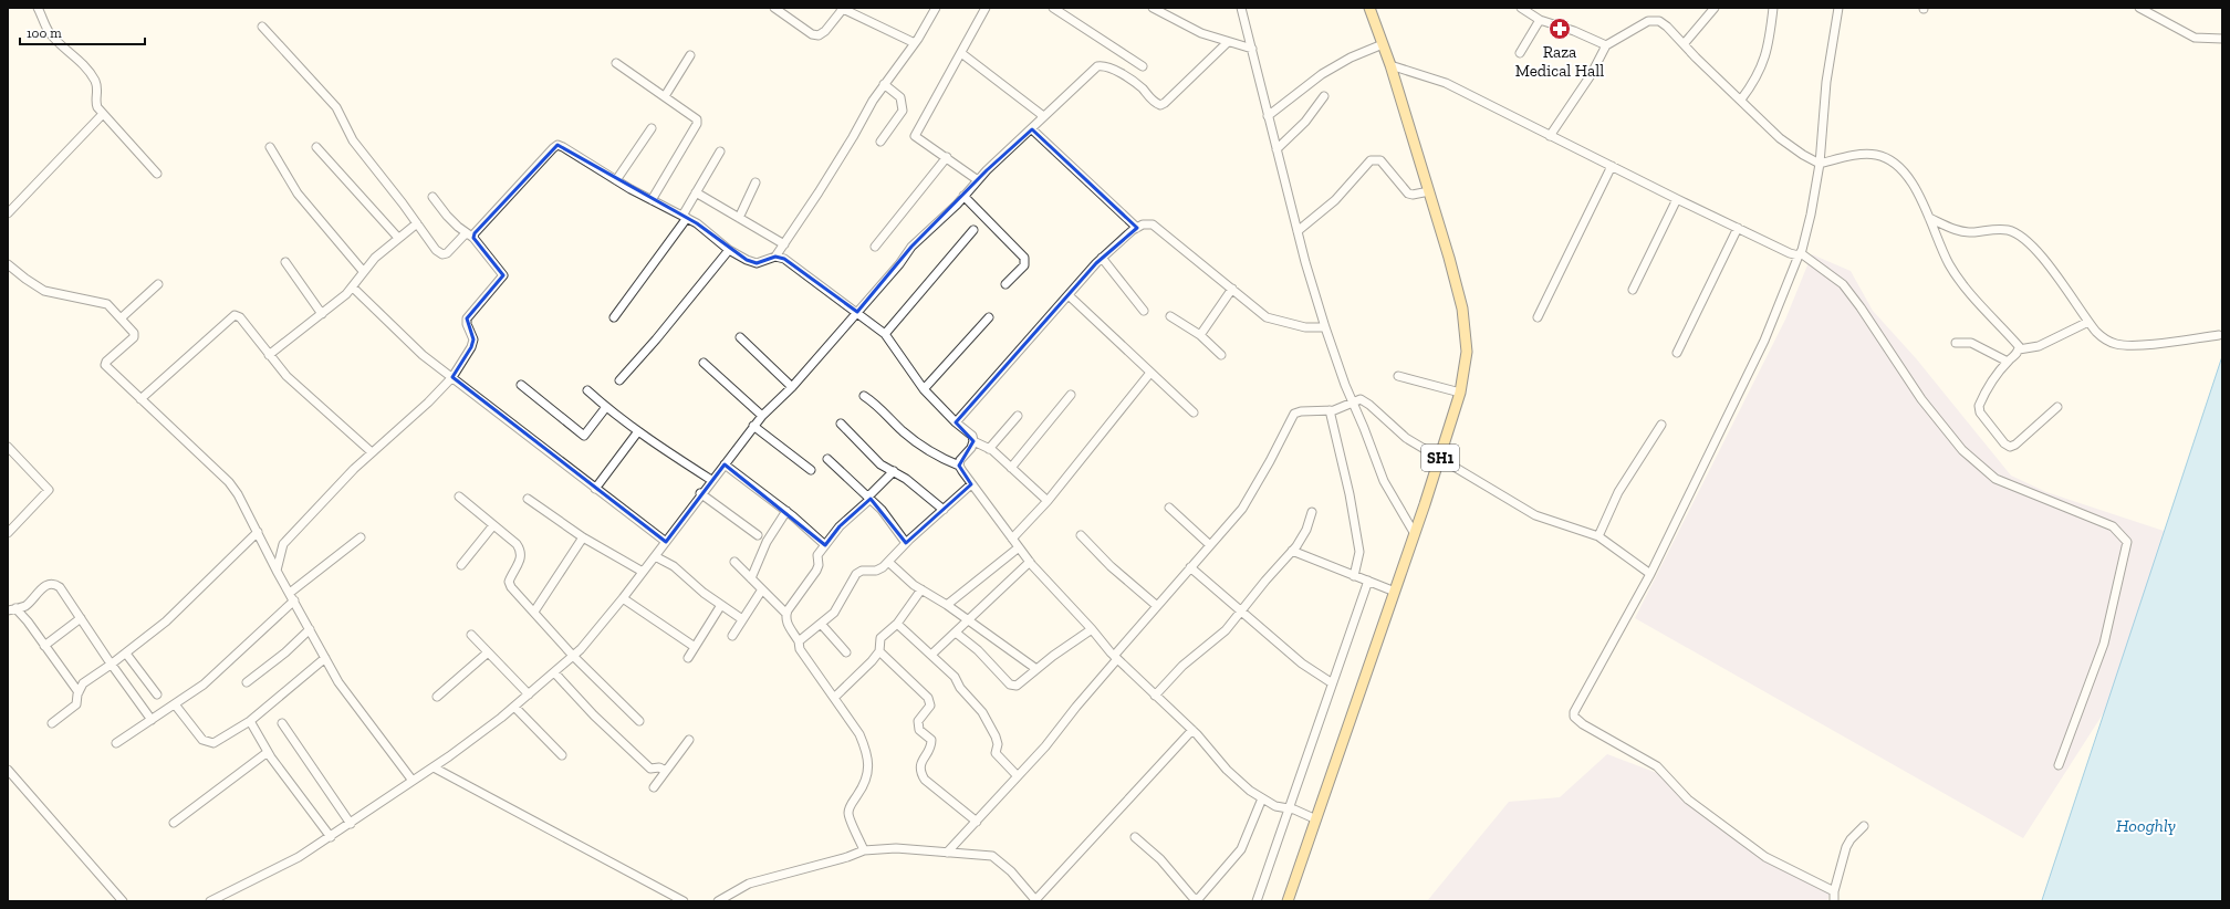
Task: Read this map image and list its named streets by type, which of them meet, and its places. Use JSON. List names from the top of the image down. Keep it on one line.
{"streets":{"main road":["SH1"]},"water":["Hooghly"],"places":{"pharmacy":["Raza Medical Hall"]},"scale_bar":"100 m"}
